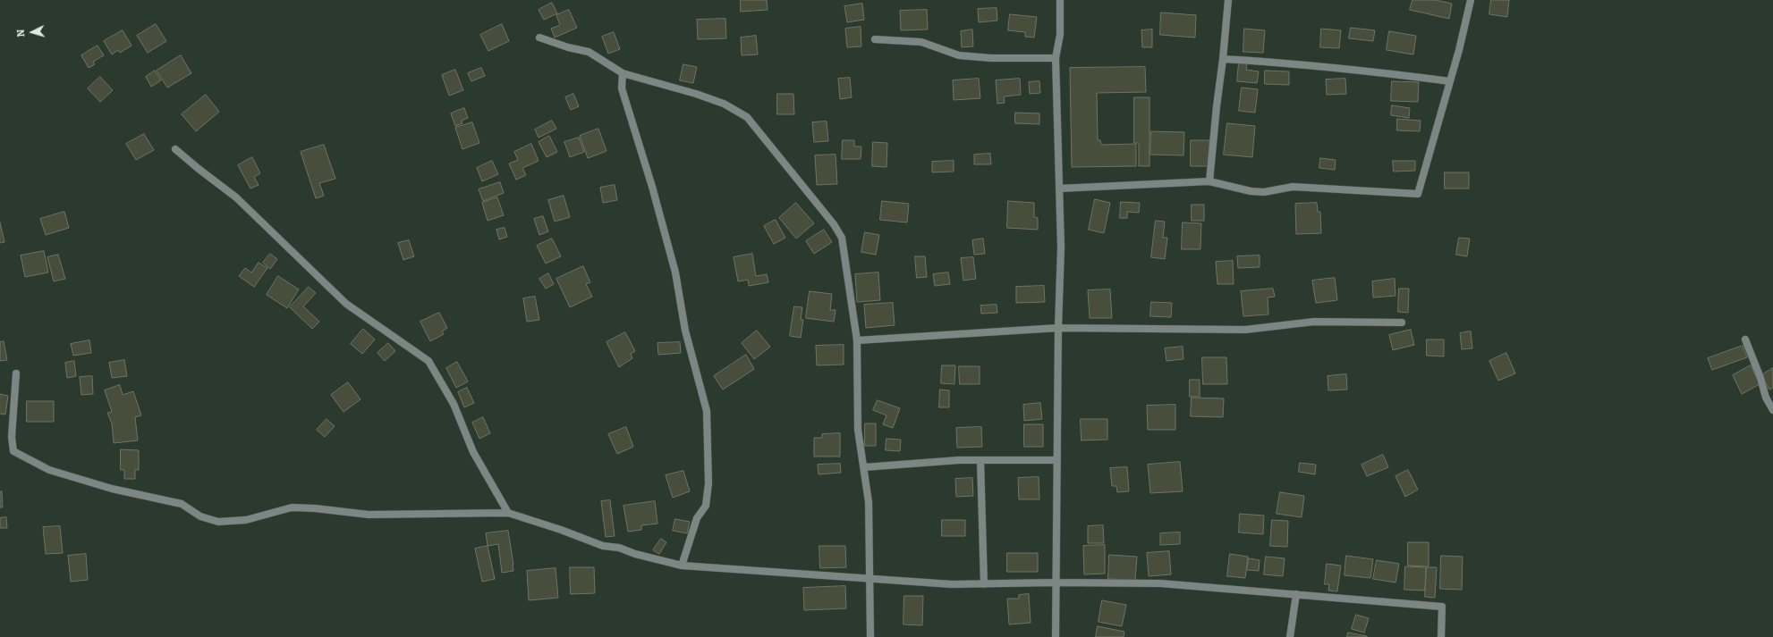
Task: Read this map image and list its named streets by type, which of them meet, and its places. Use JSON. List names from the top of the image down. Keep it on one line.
{"north":"left"}
